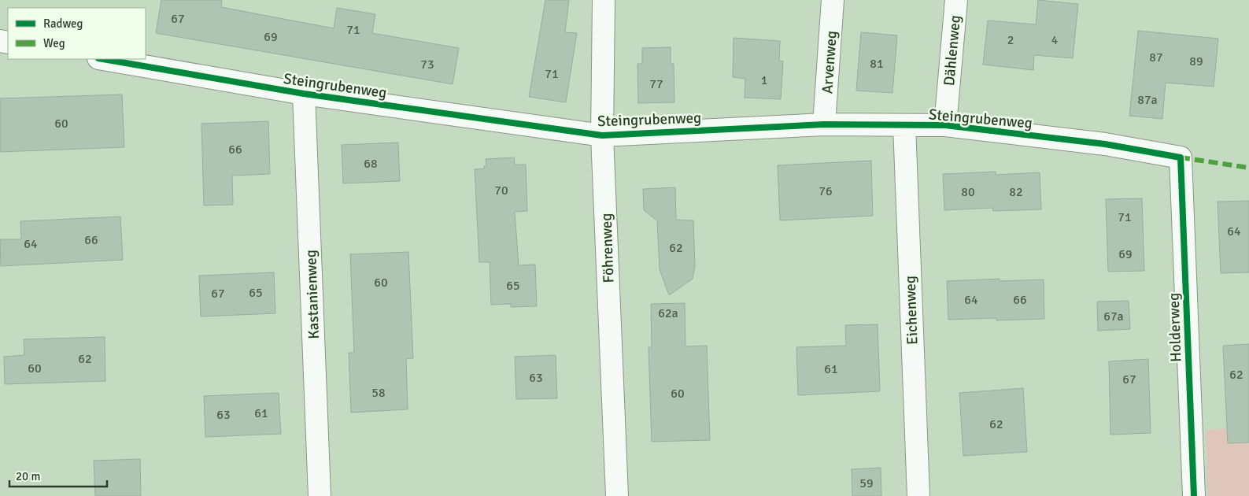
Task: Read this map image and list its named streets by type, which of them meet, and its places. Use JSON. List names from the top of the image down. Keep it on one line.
{"streets":{"street":["Dählenweg","Arvenweg","Steingrubenweg","Föhrenweg","Kastanienweg","Eichenweg","Holderweg"]},"crossings":[["Dählenweg","Steingrubenweg"],["Arvenweg","Steingrubenweg"],["Steingrubenweg","Föhrenweg"],["Steingrubenweg","Kastanienweg"],["Steingrubenweg","Eichenweg"],["Steingrubenweg","Holderweg"]],"house_numbers":["67","71","69","2","4","87","89","81","73","71","1","77","87a","60","66","68","70","76","80","82","71","64","66","64","62","69","60","65","65","67","64","66","62a","67a","62","60","61","62","63","67","58","60","61","63","62","59"],"legend":["Radweg","Weg"],"scale_bar":"20 m"}
